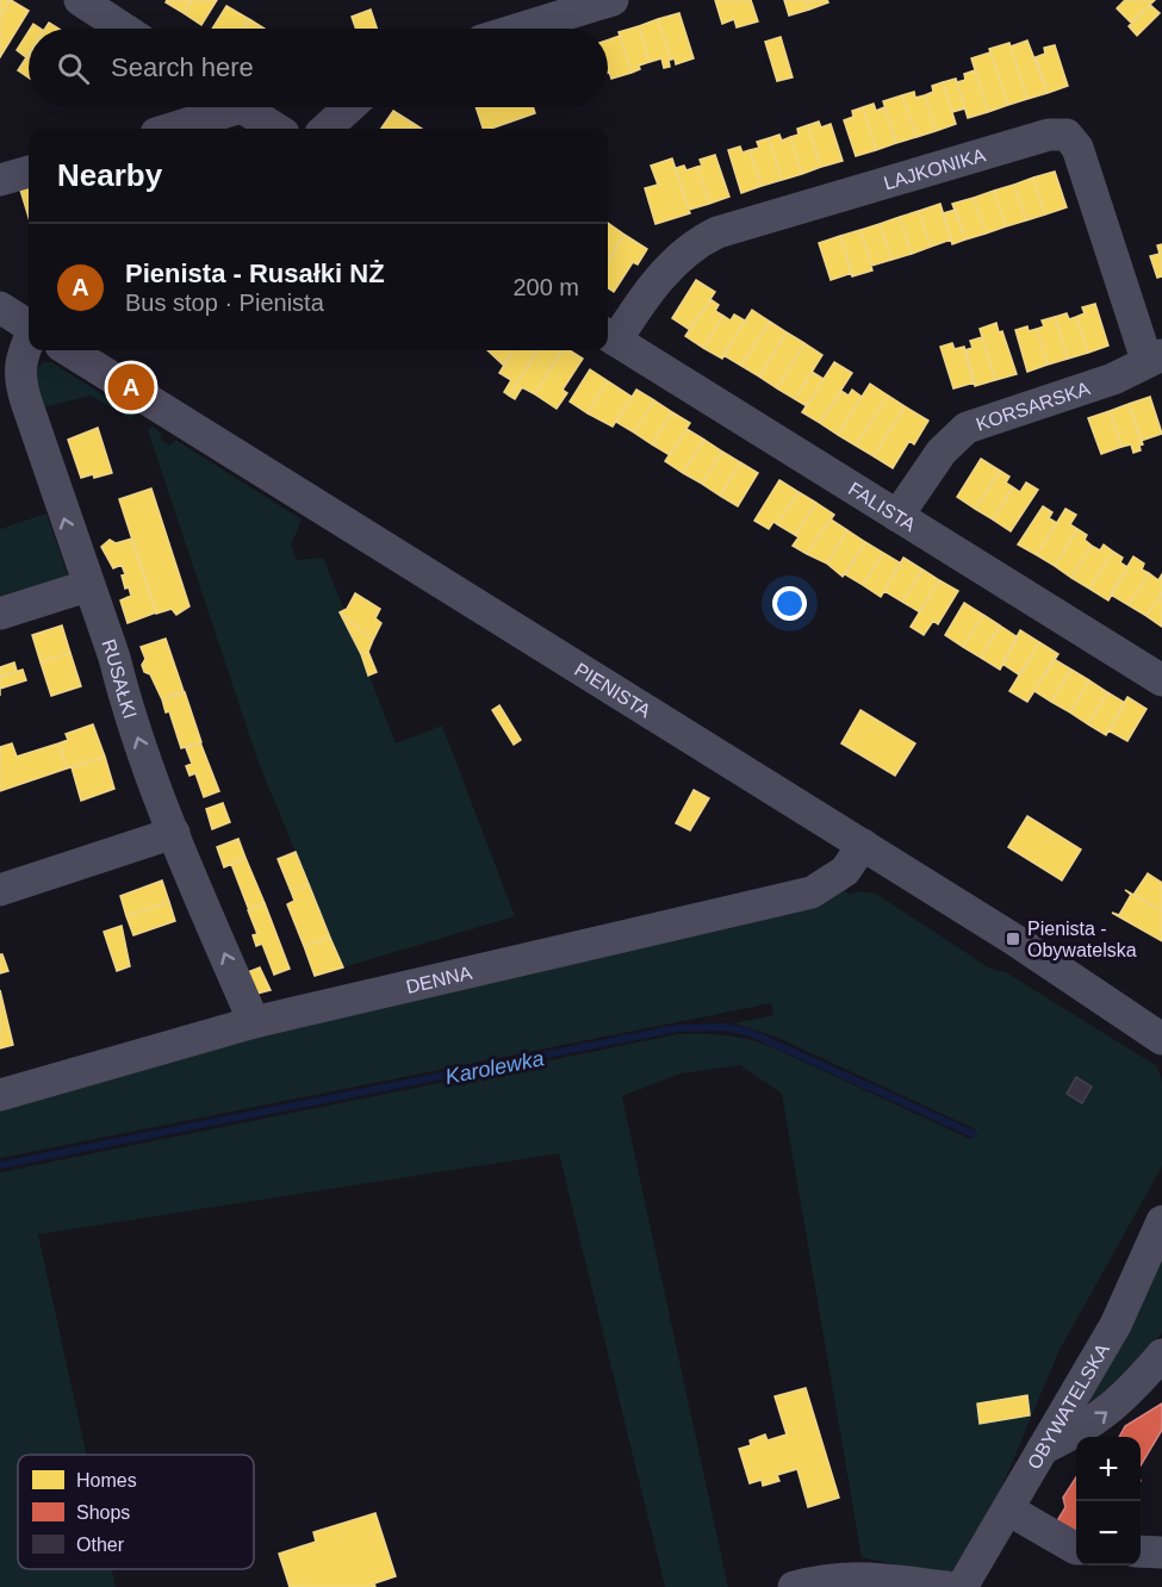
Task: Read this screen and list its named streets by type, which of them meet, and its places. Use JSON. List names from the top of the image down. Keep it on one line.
{"streets":{"street":["LAJKONIKA","KORSARSKA","FALISTA","RUSAŁKI","PIENISTA","DENNA","OBYWATELSKA"]},"crossings":[["LAJKONIKA","KORSARSKA"],["LAJKONIKA","FALISTA"],["KORSARSKA","FALISTA"],["RUSAŁKI","DENNA"],["PIENISTA","DENNA"]],"one_way":["RUSAŁKI"],"water":["Karolewka"],"places":{"transit":["Pienista - Obywatelska"]},"legend":["Homes","Shops","Other"],"page":{"search":"Search here","heading":"Nearby","list":[{"mark":"A","name":"Pienista - Rusałki NŻ","note":"Bus stop · Pienista","value":"200 m"}],"pins":"A","map_buttons":["+","−"]}}
